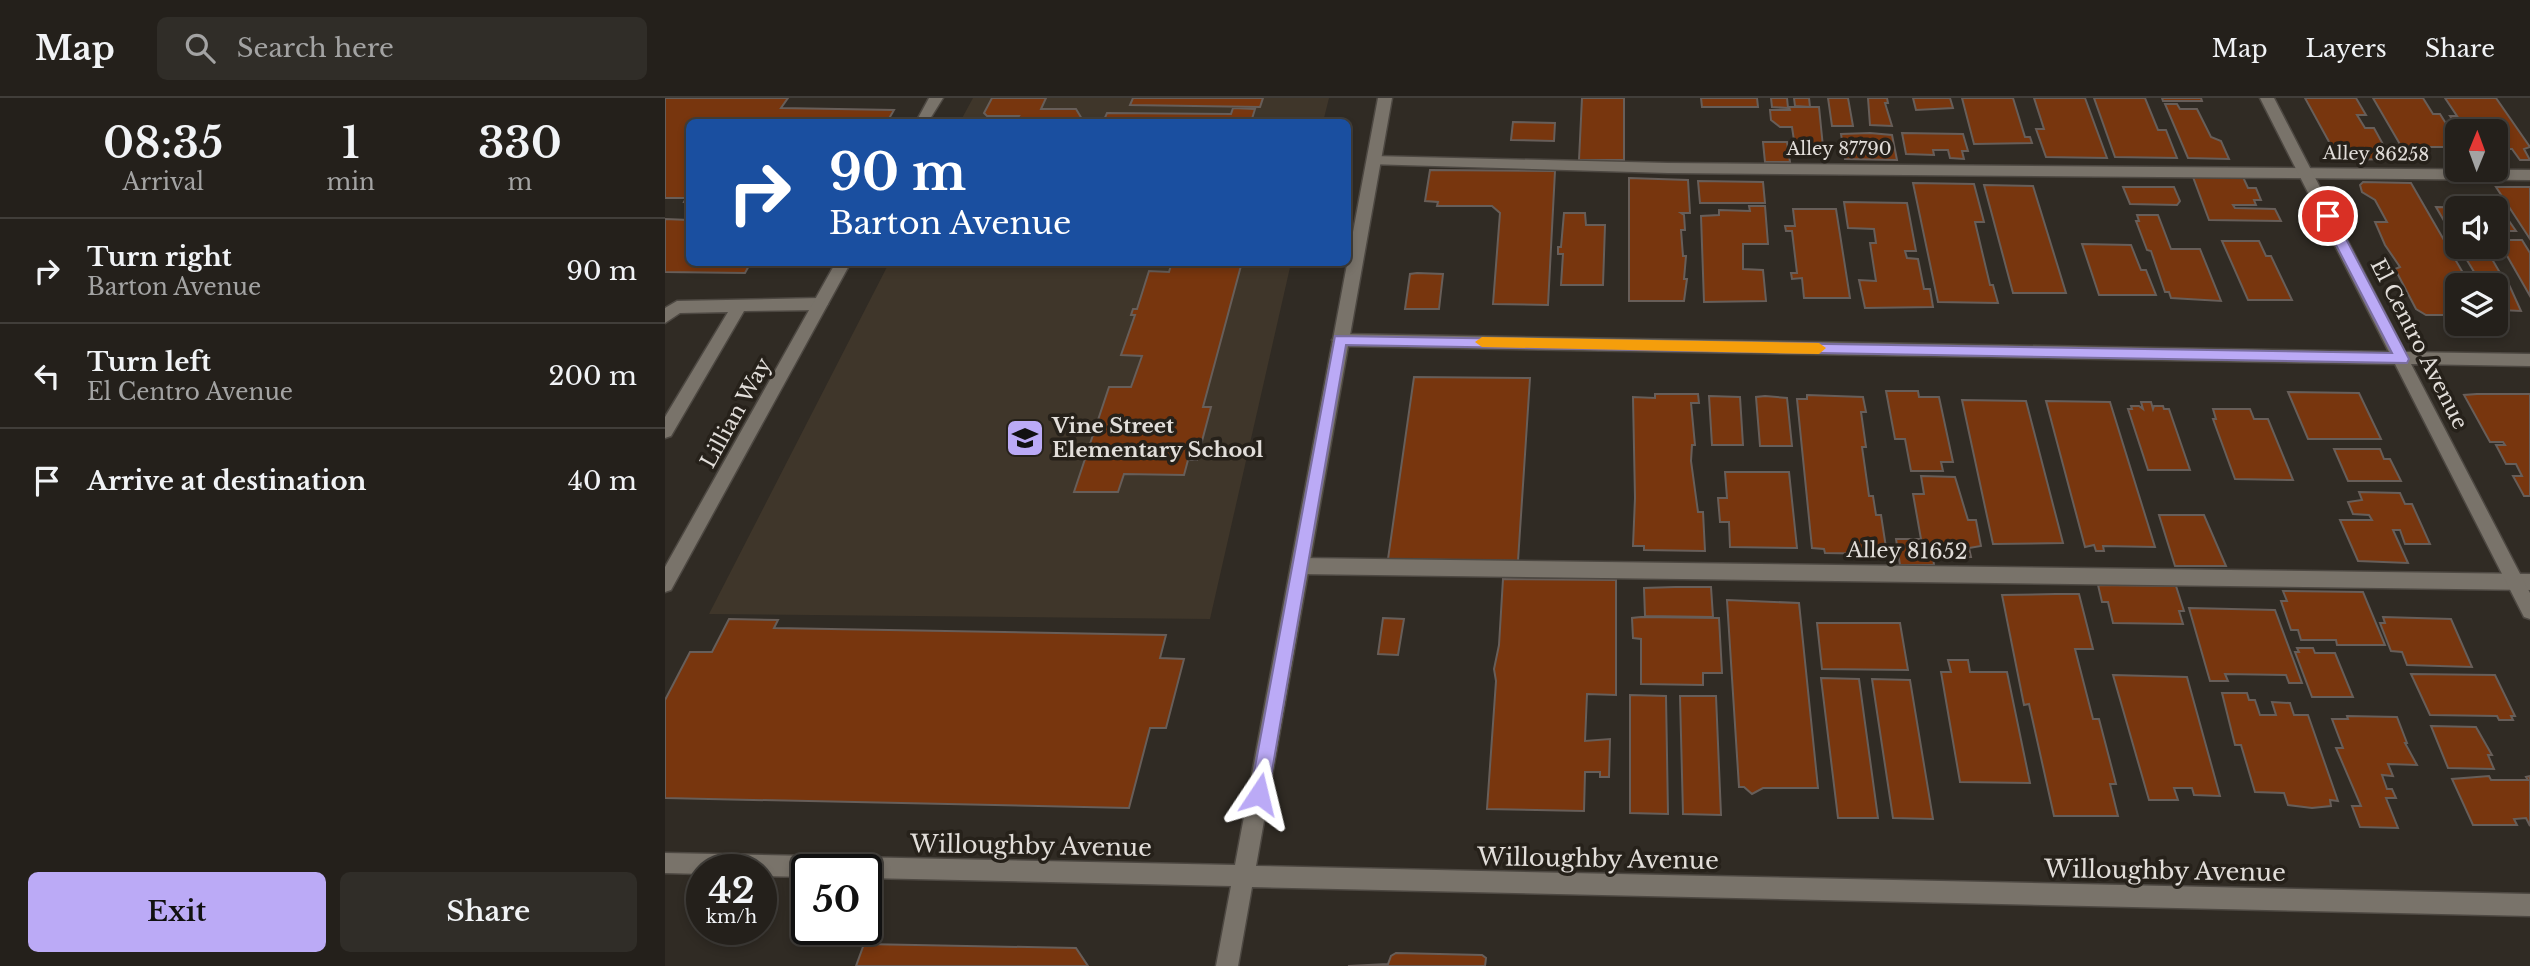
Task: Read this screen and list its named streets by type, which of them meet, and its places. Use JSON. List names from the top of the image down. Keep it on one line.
{"streets":{"street":["Alley 87790","Alley 86258","El Centro Avenue","Lillian Way","Alley 81652","Willoughby Avenue"]},"crossings":[["Alley 87790","Alley 86258"],["Alley 87790","El Centro Avenue"],["Alley 86258","El Centro Avenue"],["El Centro Avenue","Alley 81652"]],"places":{"school or university":["Vine Street Elementary School"]},"north":"top","page":{"header":"Map","search":"Search here","nav":["Map","Layers","Share"],"eta":["08:35","Arrival","1","min","330","m"],"turn":["90 m","Barton Avenue"],"list":[{"name":"Turn right","note":"Barton Avenue","value":"90 m"},{"name":"Turn left","note":"El Centro Avenue","value":"200 m"},{"name":"Arrive at destination","value":"40 m"}],"speed":"42 km/h","limit":"50","buttons":["Exit","Share"]}}
